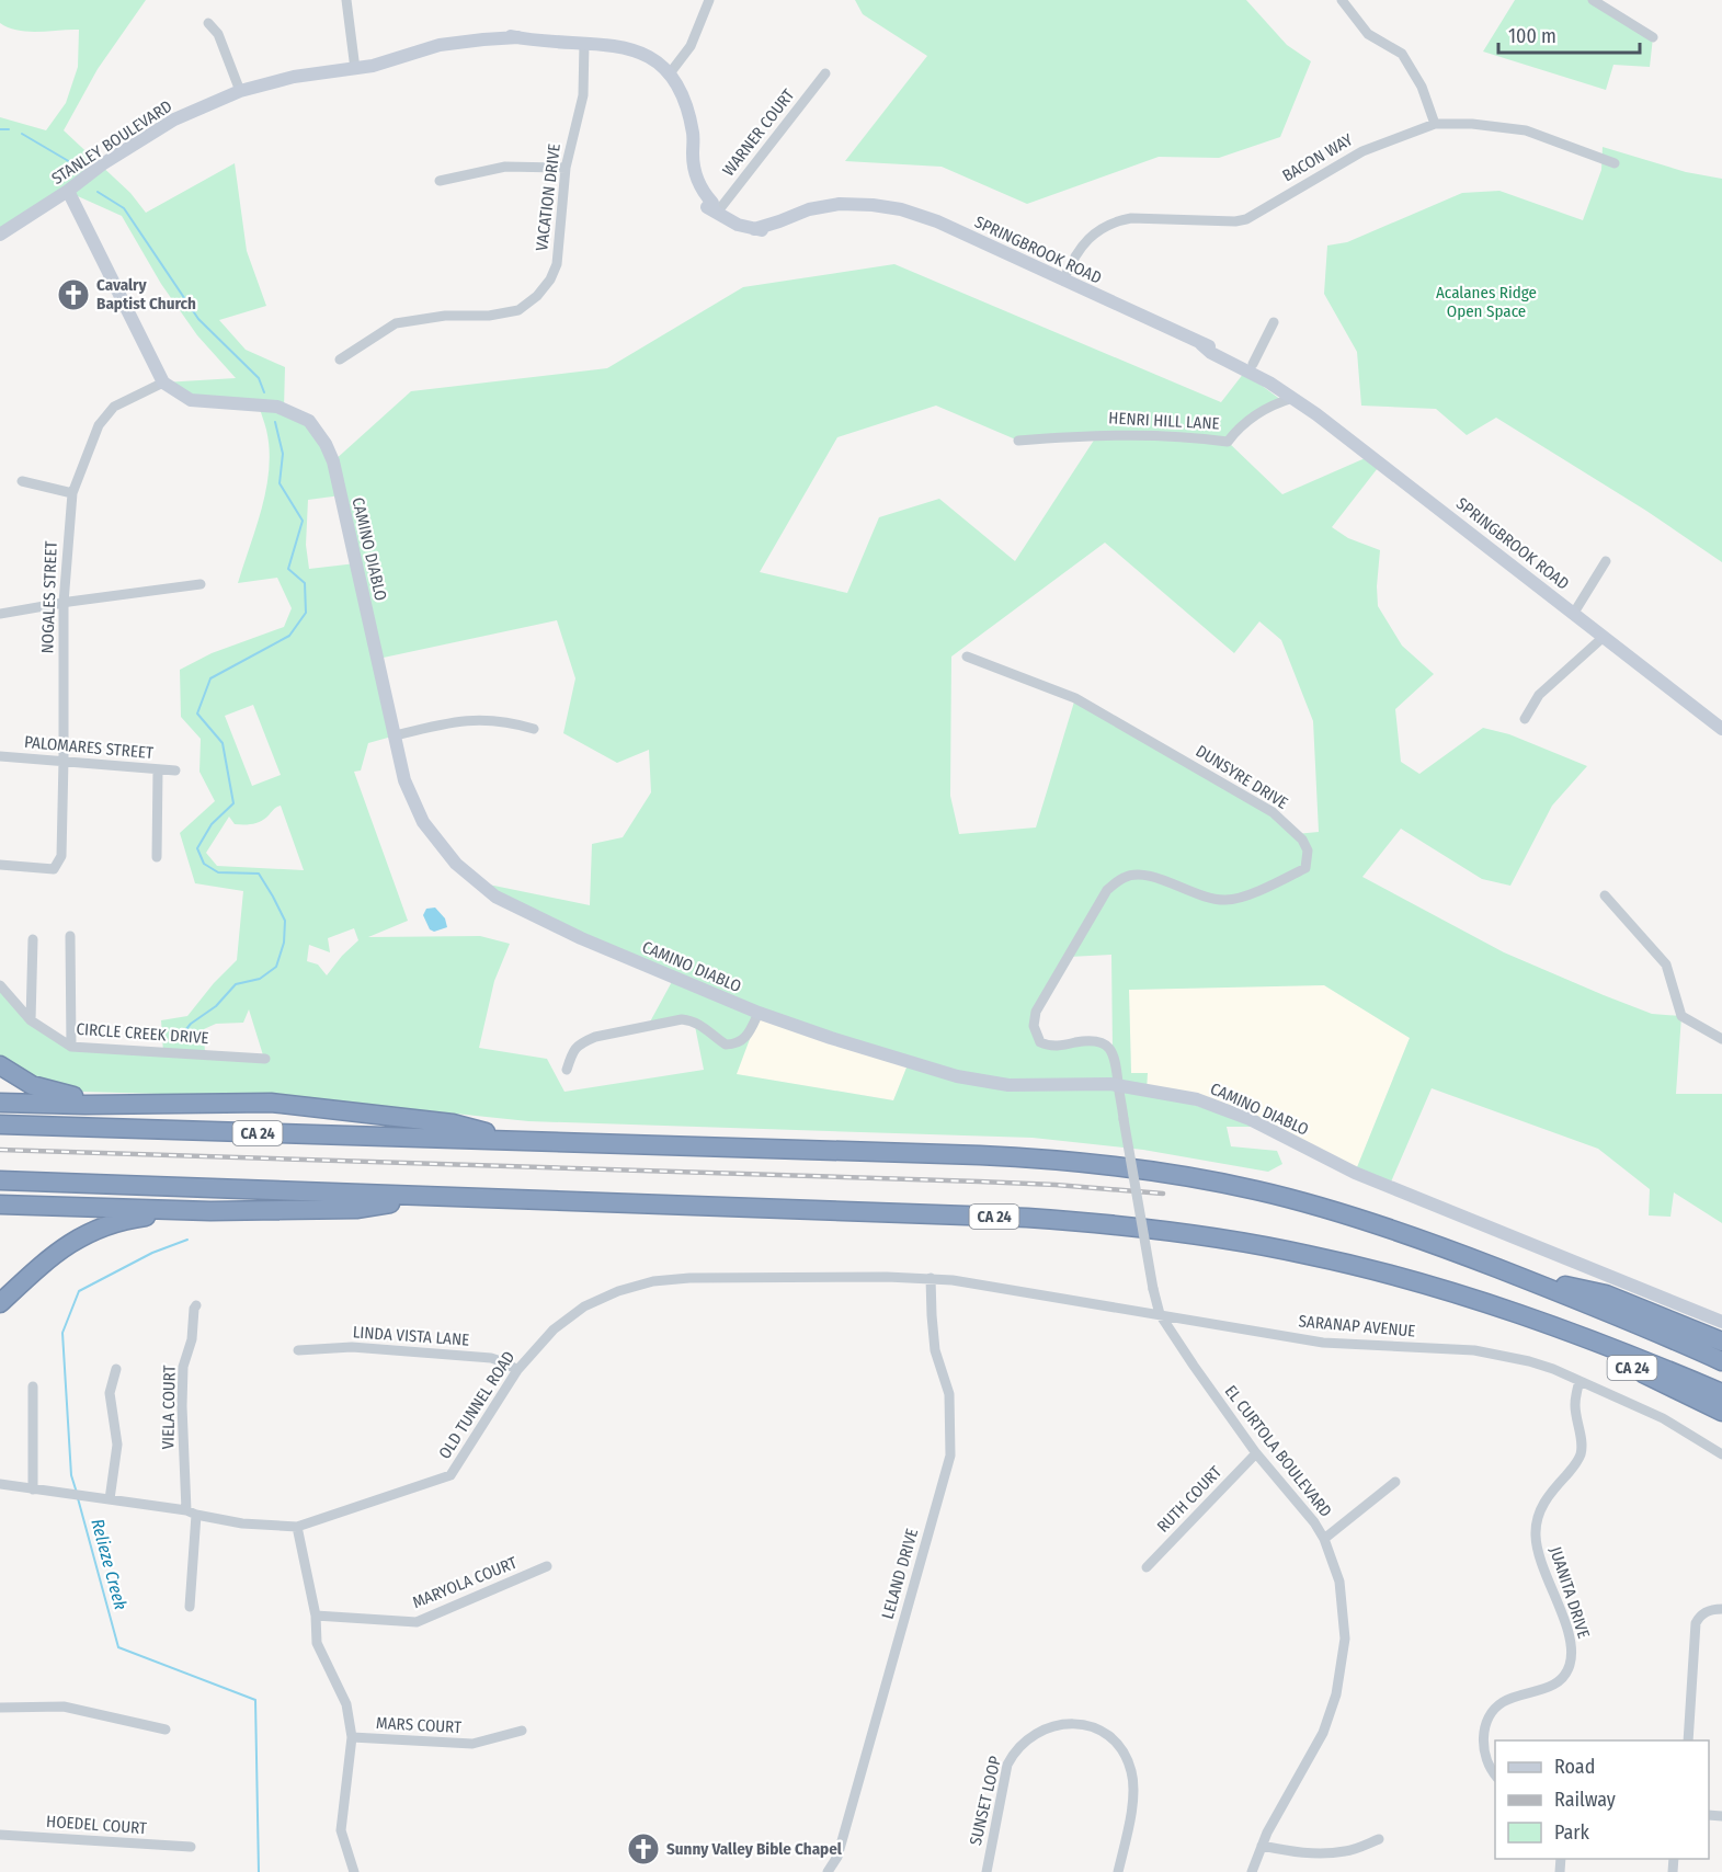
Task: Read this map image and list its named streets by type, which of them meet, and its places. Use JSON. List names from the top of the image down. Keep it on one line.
{"streets":{"highway":["CA 24"],"street":["WARNER COURT","STANLEY BOULEVARD","BACON WAY","VACATION DRIVE","SPRINGBROOK ROAD","HENRI HILL LANE","CAMINO DIABLO","NOGALES STREET","PALOMARES STREET","DUNSYRE DRIVE","CIRCLE CREEK DRIVE","SARANAP AVENUE","LINDA VISTA LANE","OLD TUNNEL ROAD","VIELA COURT","EL CURTOLA BOULEVARD","RUTH COURT","LELAND DRIVE","MARYOLA COURT","JUANITA DRIVE","MARS COURT","SUNSET LOOP","HOEDEL COURT"]},"crossings":[["WARNER COURT","STANLEY BOULEVARD"],["WARNER COURT","SPRINGBROOK ROAD"],["STANLEY BOULEVARD","VACATION DRIVE"],["STANLEY BOULEVARD","SPRINGBROOK ROAD"],["BACON WAY","SPRINGBROOK ROAD"],["SPRINGBROOK ROAD","HENRI HILL LANE"],["CAMINO DIABLO","NOGALES STREET"],["CAMINO DIABLO","DUNSYRE DRIVE"],["CAMINO DIABLO","EL CURTOLA BOULEVARD"],["NOGALES STREET","PALOMARES STREET"],["DUNSYRE DRIVE","EL CURTOLA BOULEVARD"],["SARANAP AVENUE","OLD TUNNEL ROAD"],["SARANAP AVENUE","EL CURTOLA BOULEVARD"],["SARANAP AVENUE","LELAND DRIVE"],["SARANAP AVENUE","JUANITA DRIVE"],["LINDA VISTA LANE","OLD TUNNEL ROAD"],["OLD TUNNEL ROAD","VIELA COURT"],["OLD TUNNEL ROAD","LELAND DRIVE"],["EL CURTOLA BOULEVARD","RUTH COURT"]],"water":["Relieze Creek"],"parks":["Acalanes Ridge Open Space"],"places":{"church":["Cavalry Baptist Church","Sunny Valley Bible Chapel"]},"legend":["Road","Railway","Park"],"scale_bar":"100 m"}
